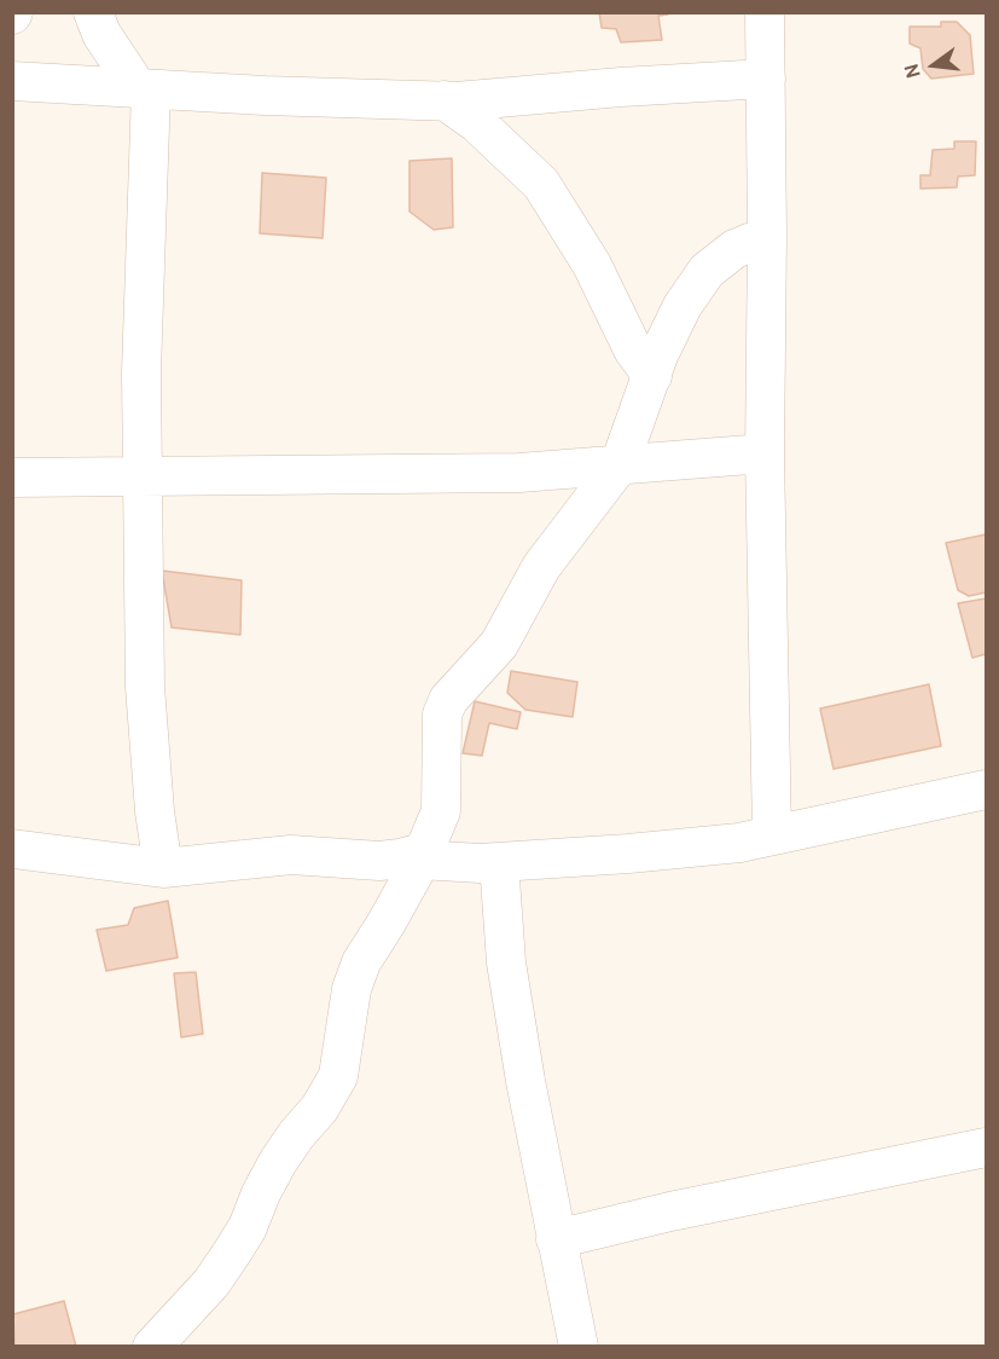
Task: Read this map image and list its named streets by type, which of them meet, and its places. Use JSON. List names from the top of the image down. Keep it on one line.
{"north":"left"}
